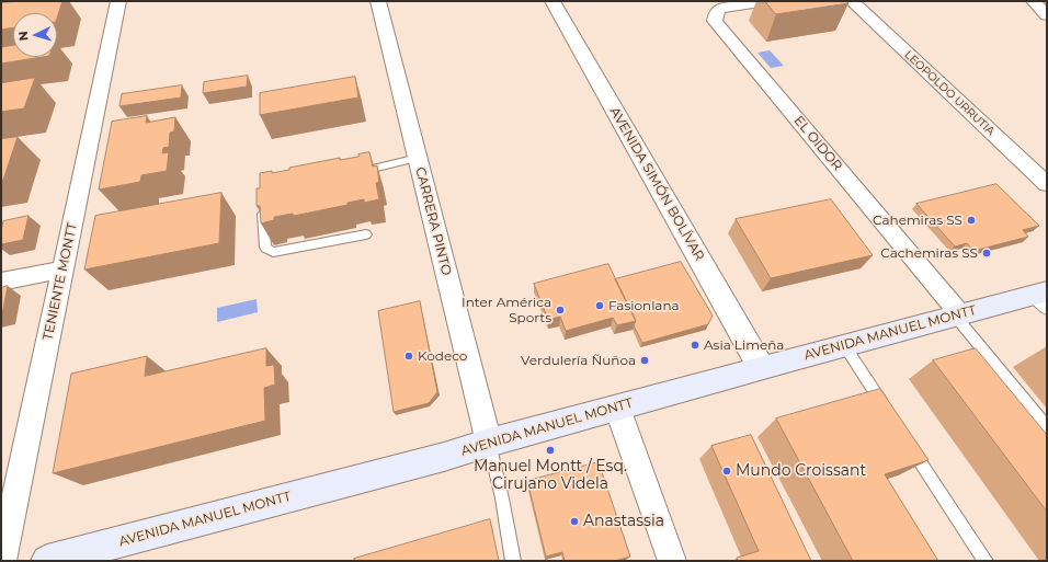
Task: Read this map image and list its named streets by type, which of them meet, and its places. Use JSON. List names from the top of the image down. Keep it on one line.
{"streets":{"main road":["AVENIDA MANUEL MONTT"],"street":["LEOPOLDO URRUTIA","EL OIDOR","AVENIDA SIMÓN BOLÍVAR","CARRERA PINTO","TENIENTE MONTT"]},"crossings":[["EL OIDOR","AVENIDA MANUEL MONTT"],["AVENIDA SIMÓN BOLÍVAR","AVENIDA MANUEL MONTT"],["CARRERA PINTO","AVENIDA MANUEL MONTT"]],"places":["Cahemiras SS","Cachemiras SS","Fasionlana","Inter América Sports","Asia Limeña","Kodeco","Verdulería Ñuñoa","Manuel Montt / Esq. Cirujano Videla","Mundo Croissant","Anastassia"],"north":"left"}
